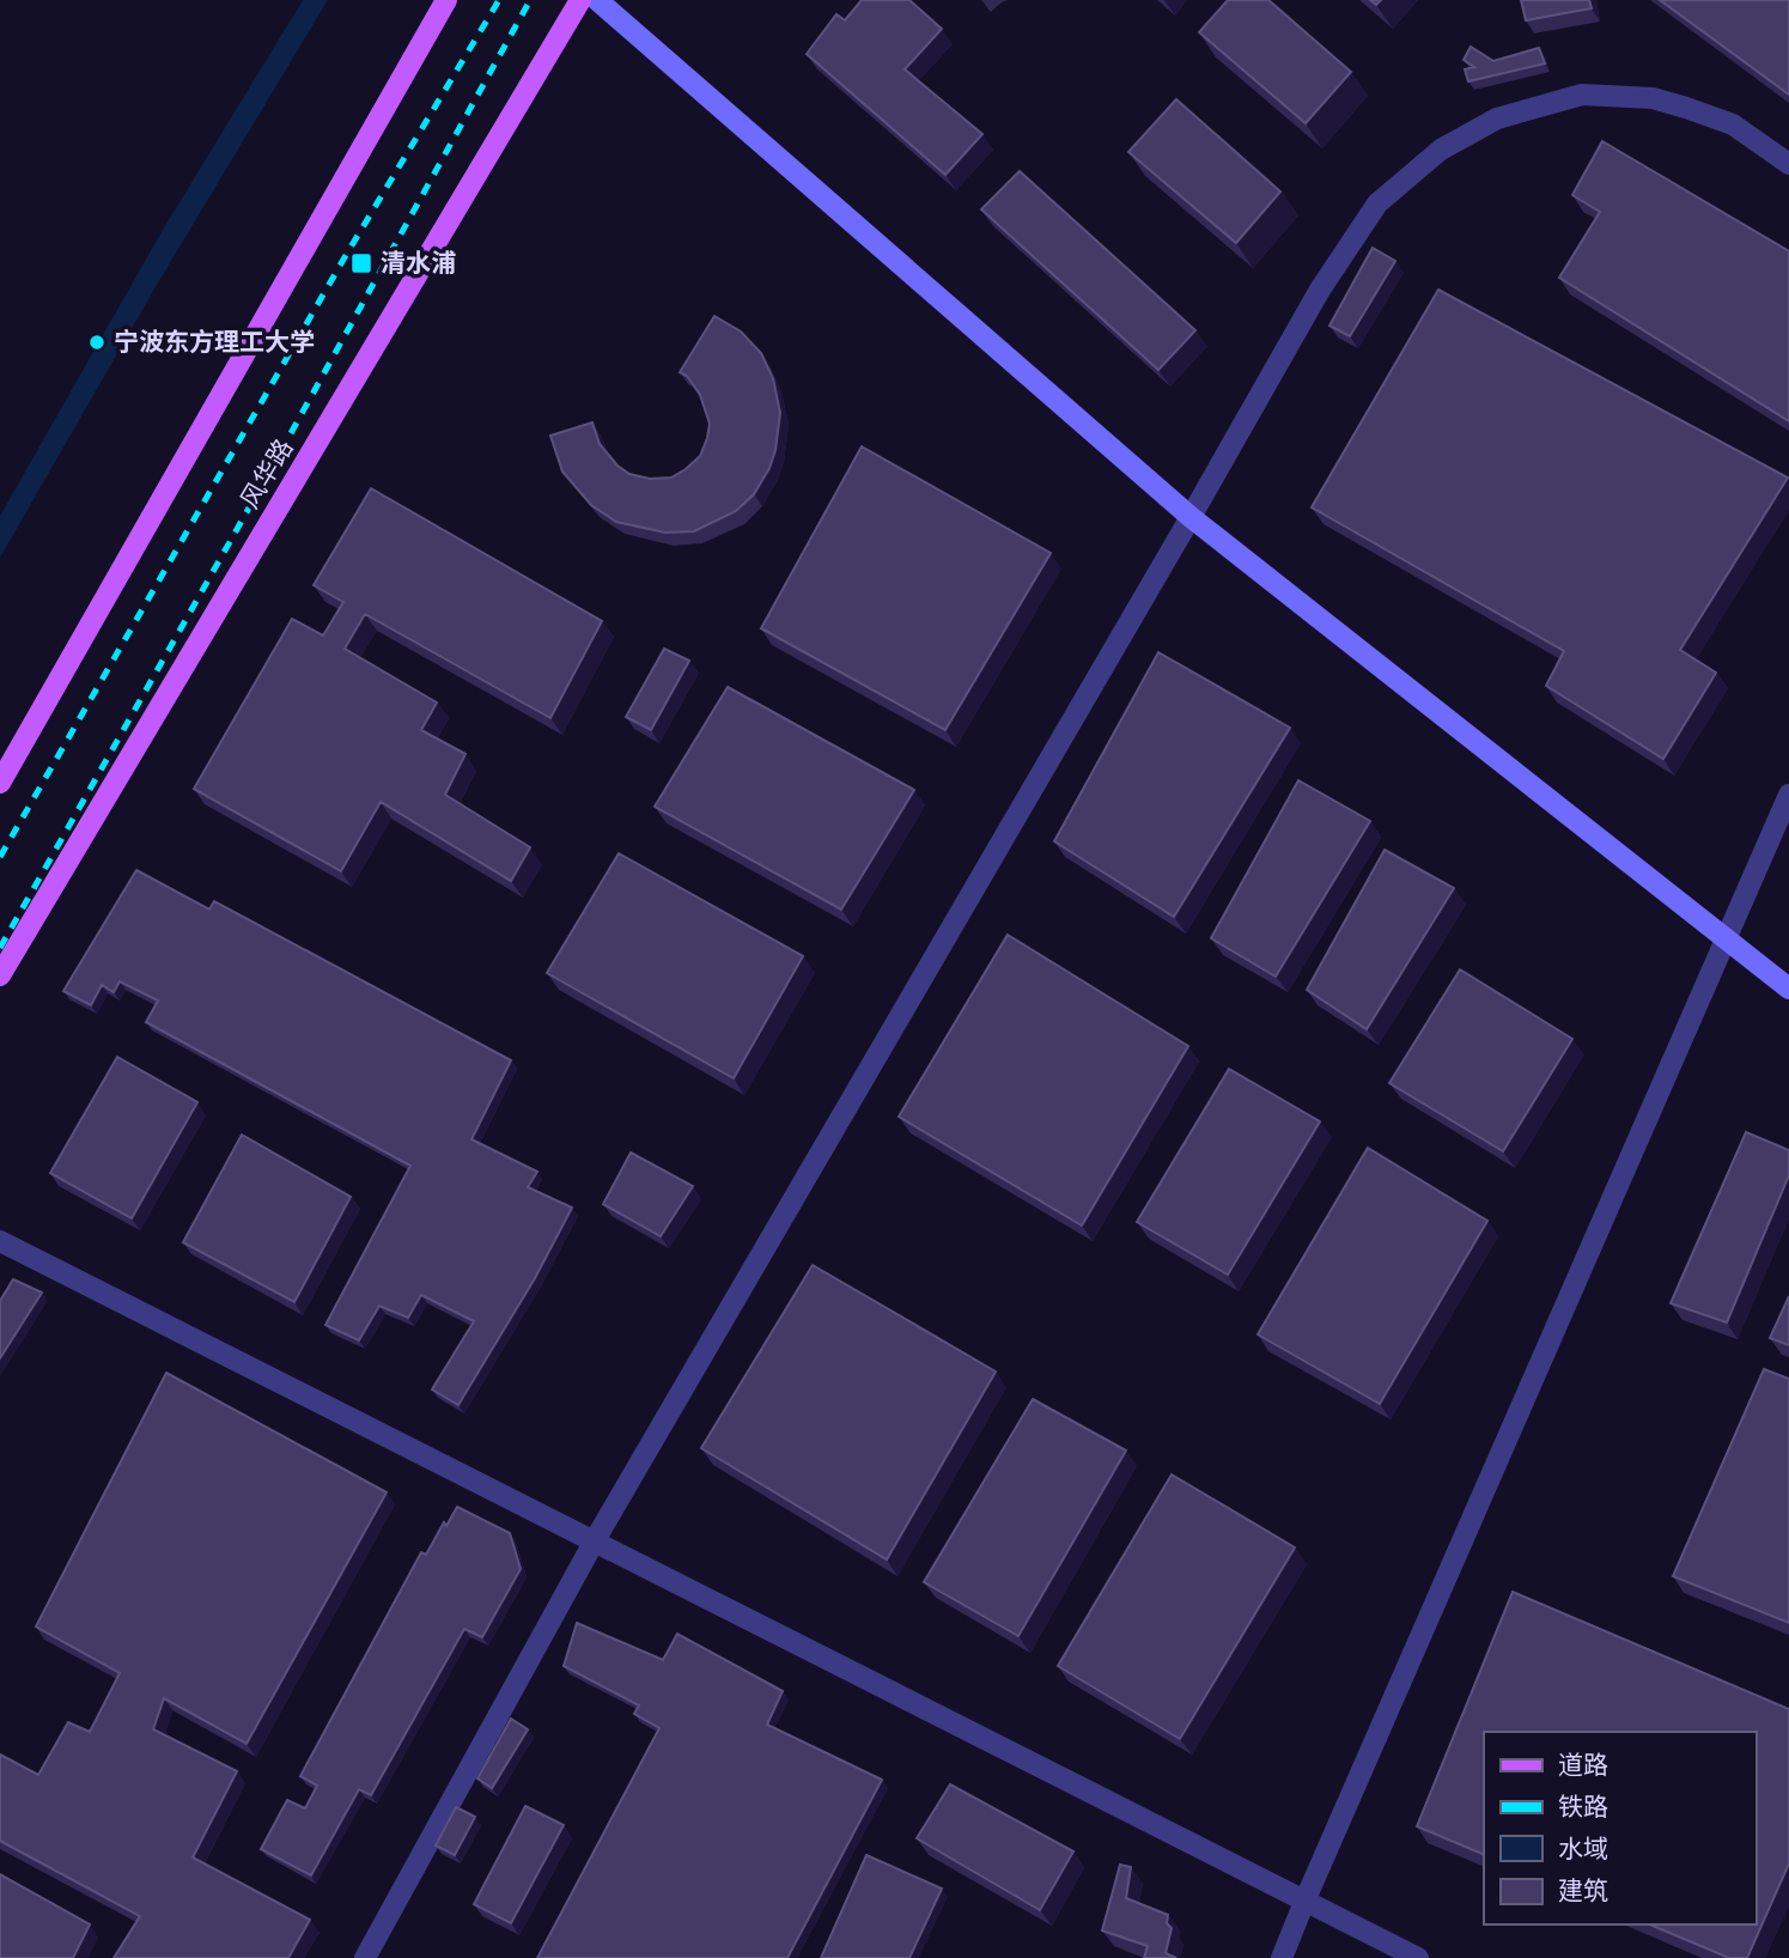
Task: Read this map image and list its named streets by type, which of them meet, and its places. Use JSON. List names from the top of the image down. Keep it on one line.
{"streets":{"main road":["风华路"]},"places":{"transit":["清水浦"],"other":["宁波东方理工大学"]},"legend":["道路","铁路","水域","建筑"]}
